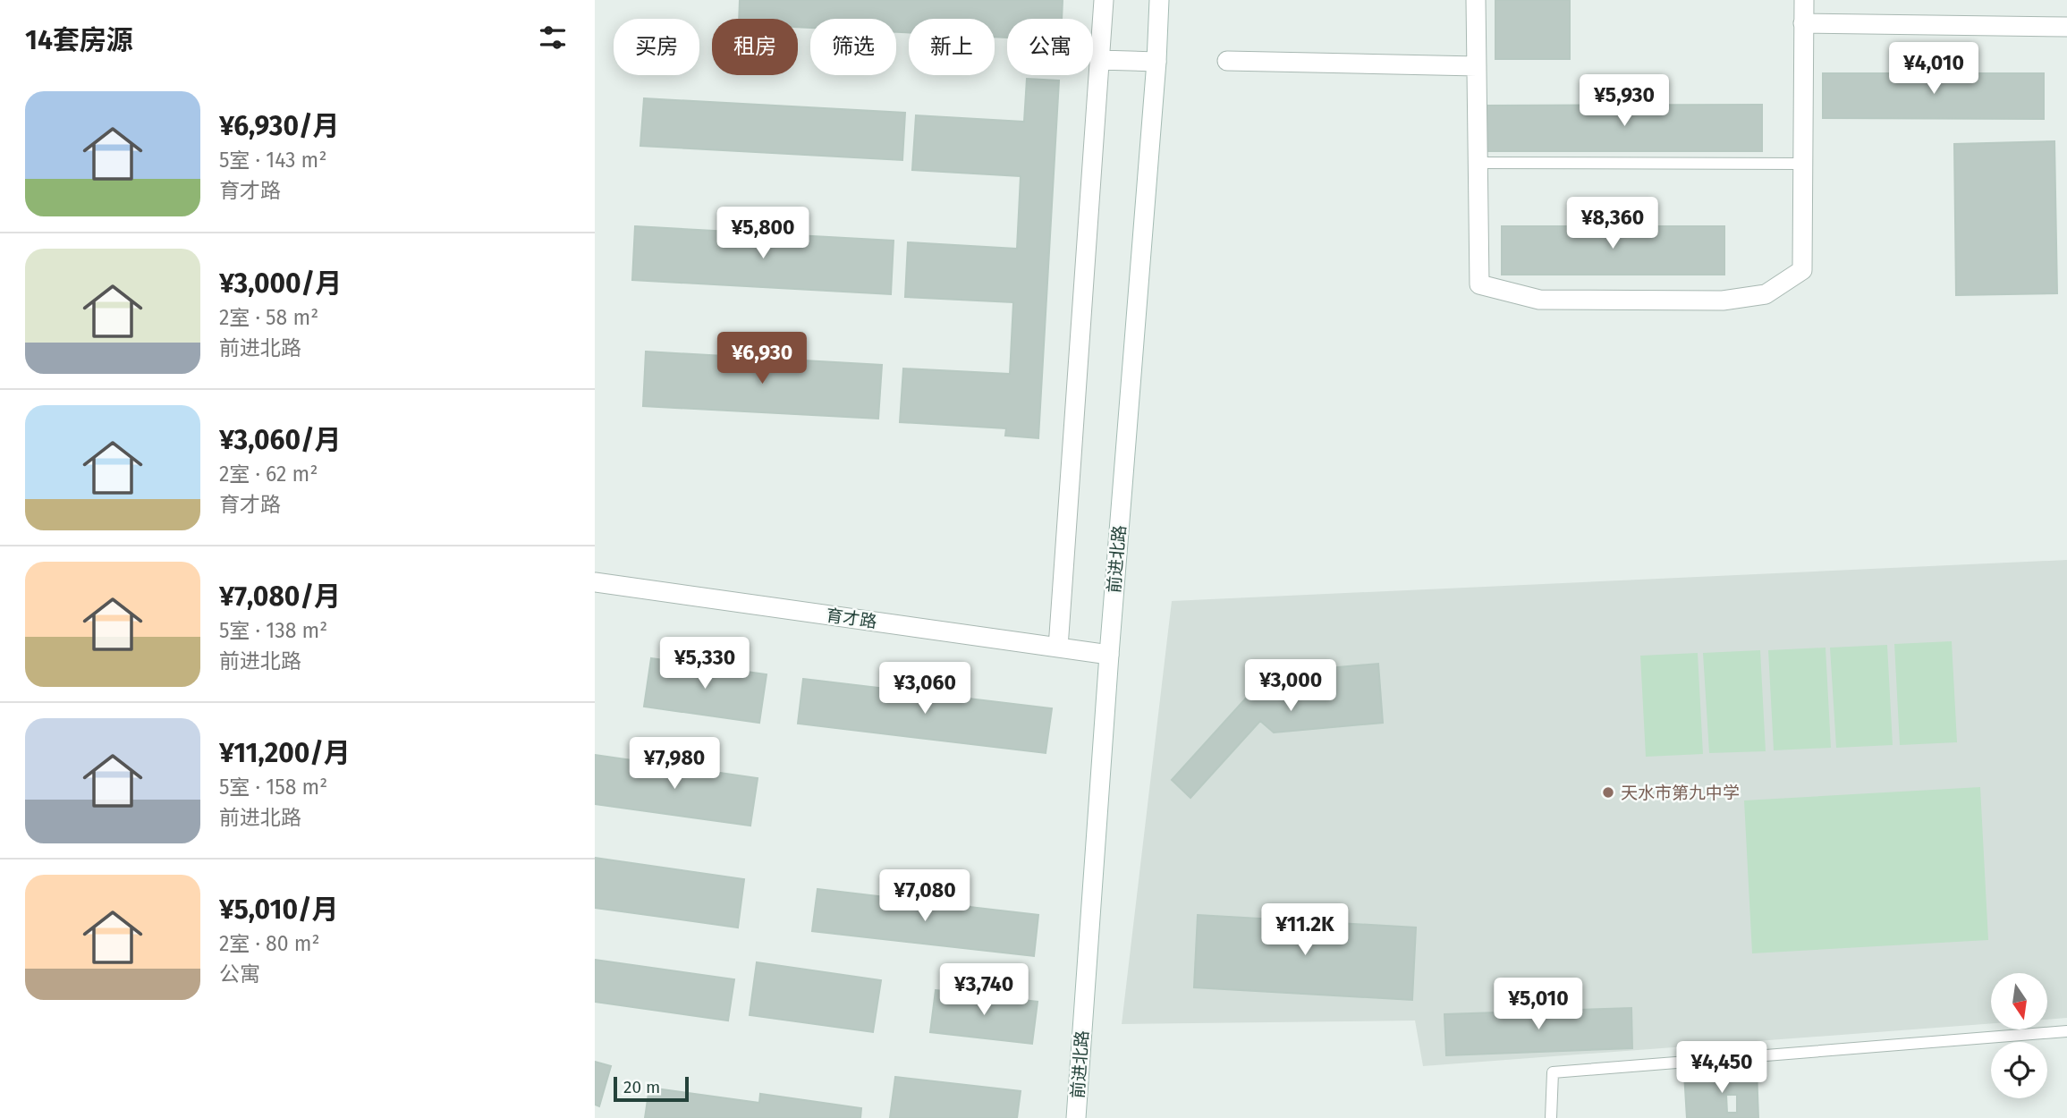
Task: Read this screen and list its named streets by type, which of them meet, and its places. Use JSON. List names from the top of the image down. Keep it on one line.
{"streets":{"street":["前进北路","育才路"]},"crossings":[["前进北路","育才路"]],"places":["天水市第九中学"],"scale_bar":"20 m","north":"bottom","page":{"heading":"14套房源","chip":["买房","租房","筛选","新上","公寓"],"price":["¥4,010","¥5,930","¥8,360","¥5,800","¥6,930","¥5,330","¥3,000","¥3,060","¥7,980","¥7,080","¥11.2K","¥3,740","¥5,010","¥4,450"],"list":[{"name":"¥6,930/月","note":"5室 · 143 m² · 育才路"},{"name":"¥3,000/月","note":"2室 · 58 m² · 前进北路"},{"name":"¥3,060/月","note":"2室 · 62 m² · 育才路"},{"name":"¥7,080/月","note":"5室 · 138 m² · 前进北路"},{"name":"¥11,200/月","note":"5室 · 158 m² · 前进北路"},{"name":"¥5,010/月","note":"2室 · 80 m² · 公寓"}],"scale":"20 m"}}
